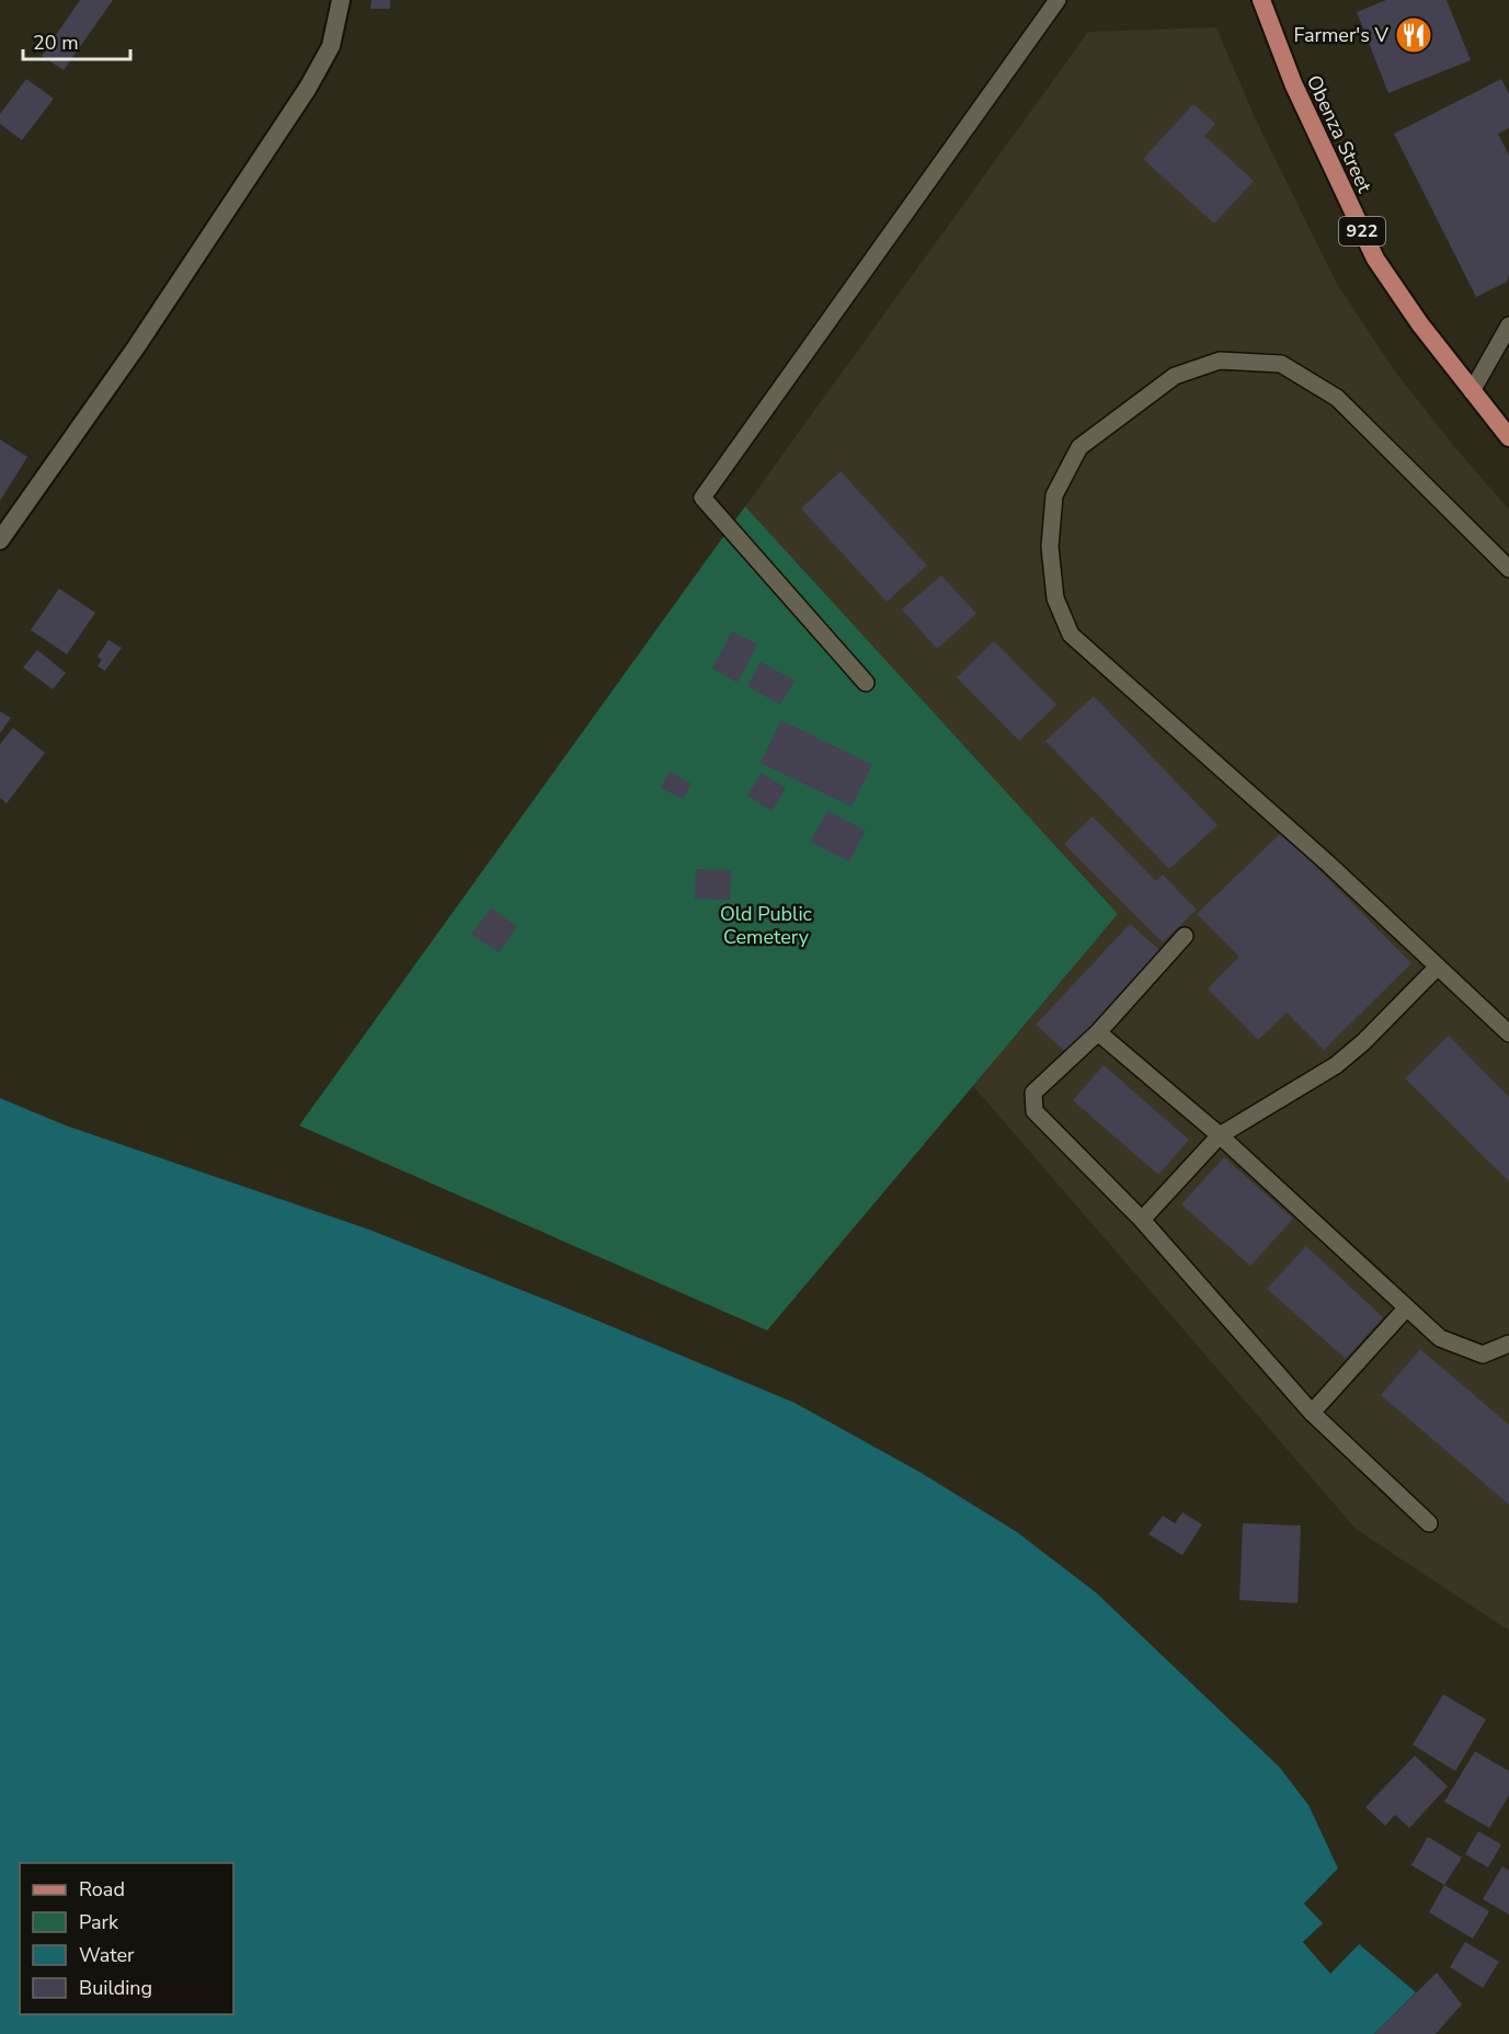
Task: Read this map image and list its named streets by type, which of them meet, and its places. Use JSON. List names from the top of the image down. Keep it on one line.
{"streets":{"main road":["Obenza Street","922"]},"parks":["Old Public Cemetery"],"places":{"restaurant":["Farmer's V"]},"legend":["Road","Park","Water","Building"],"scale_bar":"20 m"}
